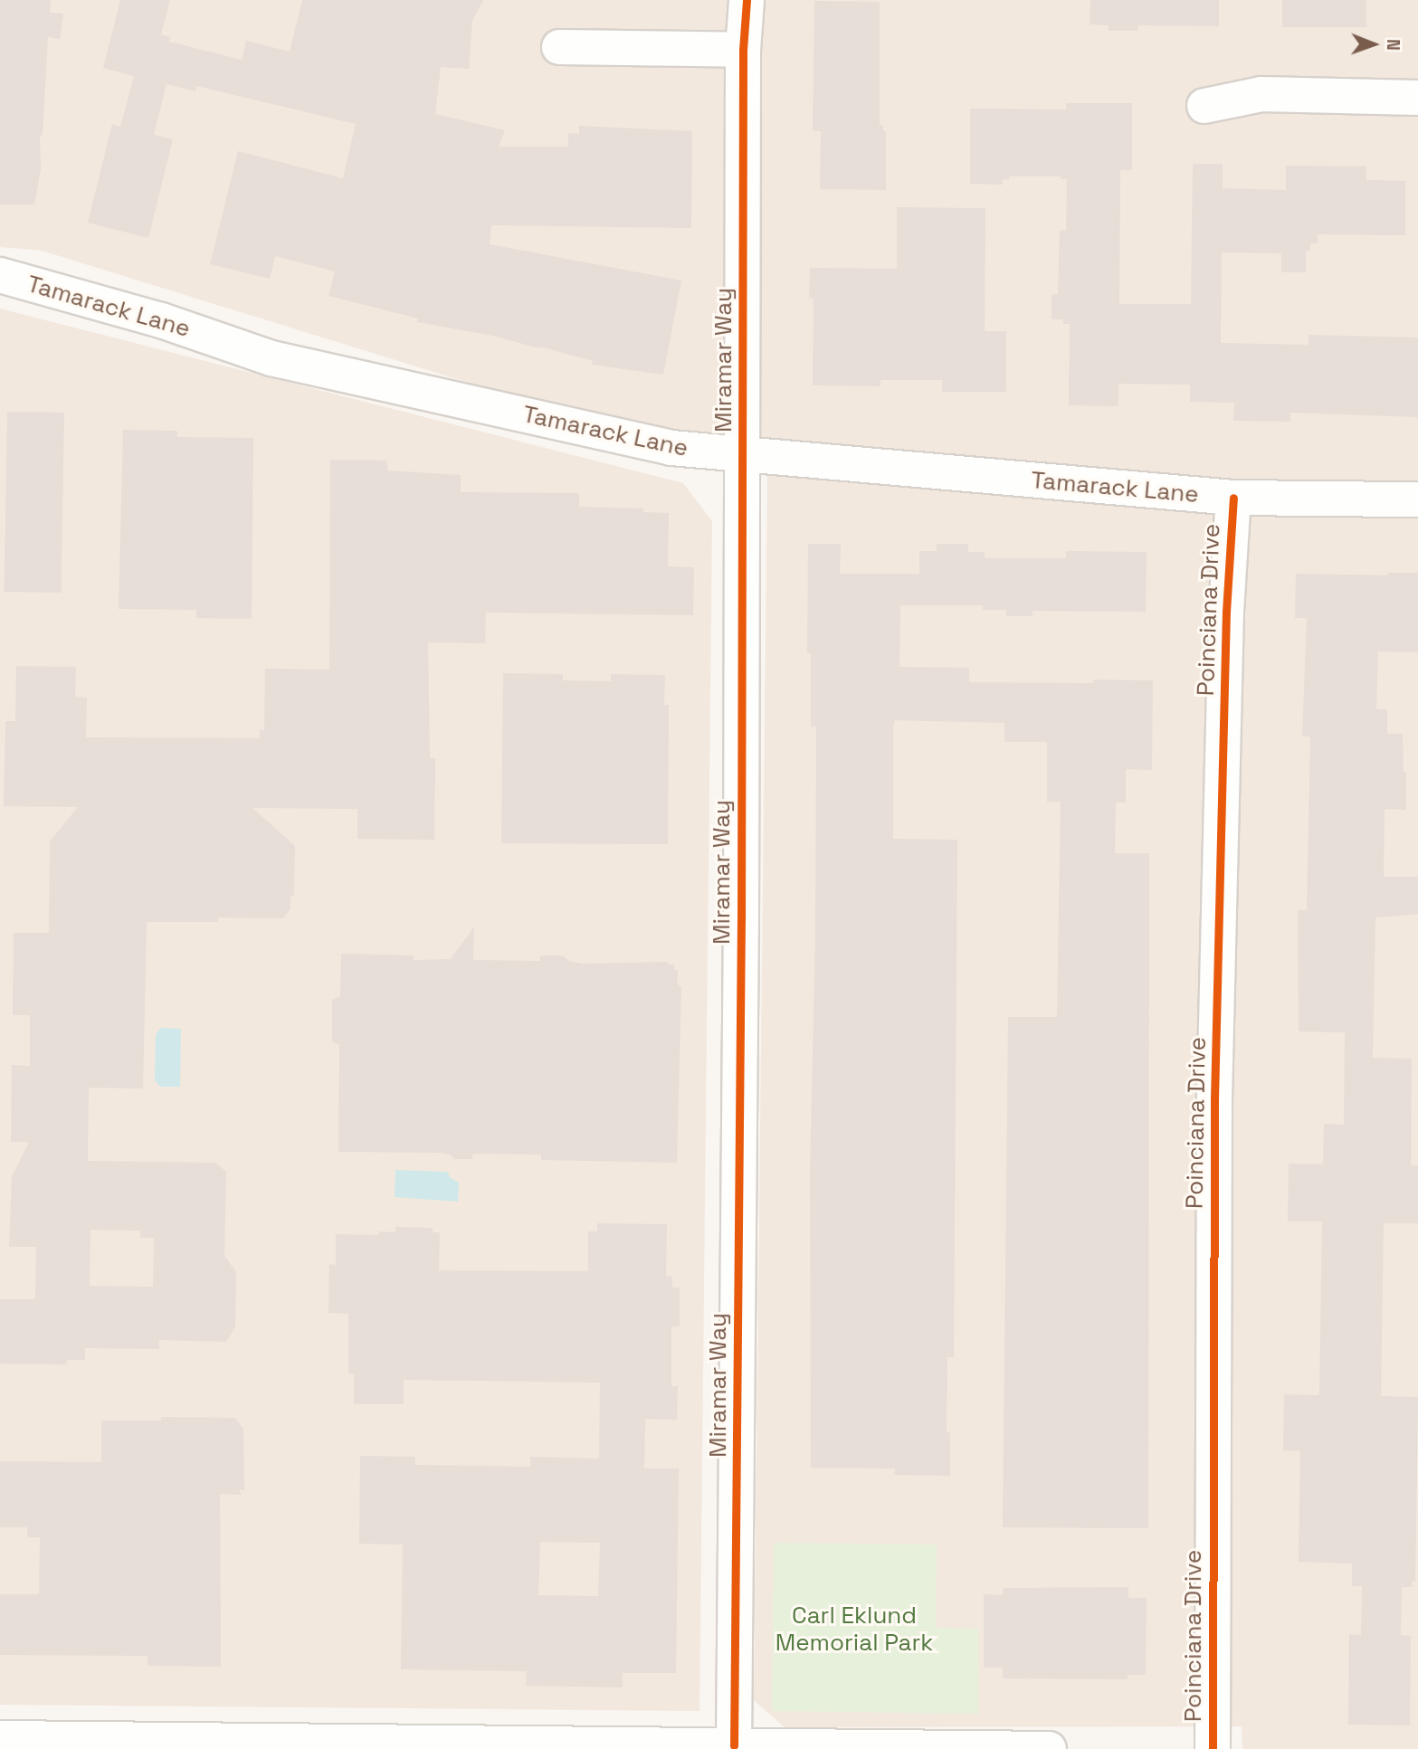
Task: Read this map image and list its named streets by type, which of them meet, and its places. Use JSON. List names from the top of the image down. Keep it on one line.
{"streets":{"street":["Tamarack Lane","Miramar Way","Poinciana Drive"]},"crossings":[["Tamarack Lane","Miramar Way"],["Tamarack Lane","Poinciana Drive"]],"parks":["Carl Eklund Memorial Park"],"north":"right"}
